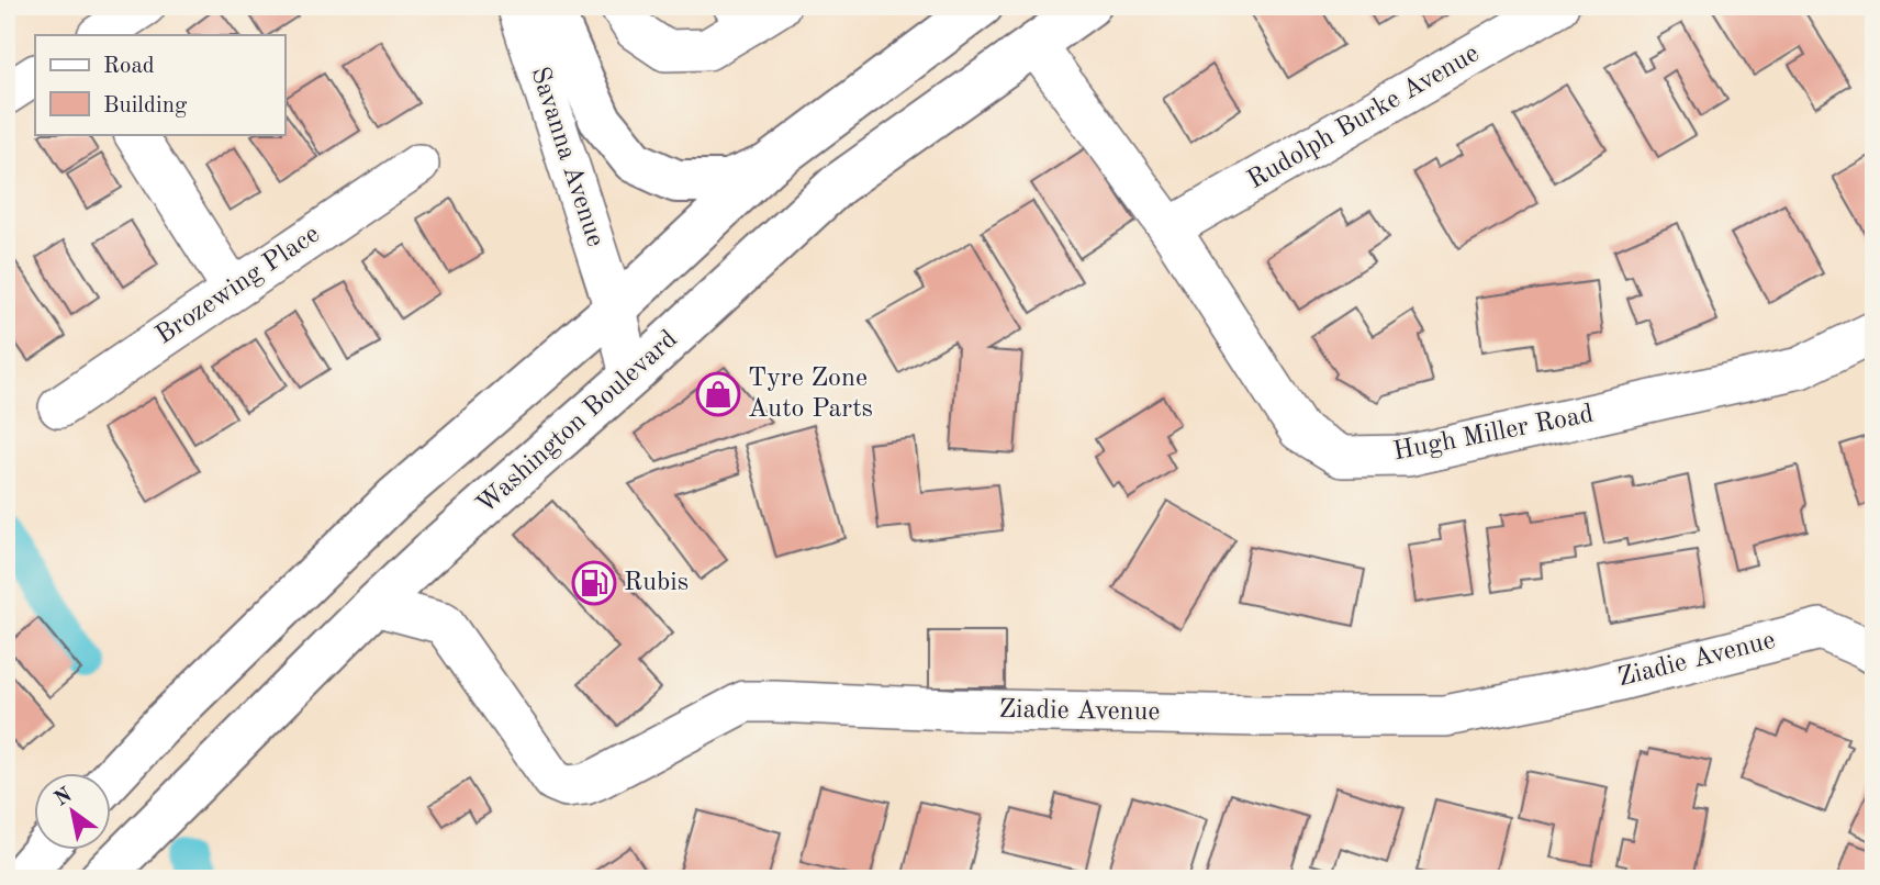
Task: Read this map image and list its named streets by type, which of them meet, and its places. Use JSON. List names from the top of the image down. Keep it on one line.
{"streets":{"highway":["Washington Boulevard"],"street":["Rudolph Burke Avenue","Savanna Avenue","Brozewing Place","Hugh Miller Road","Ziadie Avenue"]},"crossings":[["Rudolph Burke Avenue","Hugh Miller Road"],["Savanna Avenue","Washington Boulevard"],["Washington Boulevard","Hugh Miller Road"],["Washington Boulevard","Ziadie Avenue"]],"places":{"shop":["Tyre Zone Auto Parts"],"fuel station":["Rubis"]},"legend":["Road","Building"],"north":"top left"}
